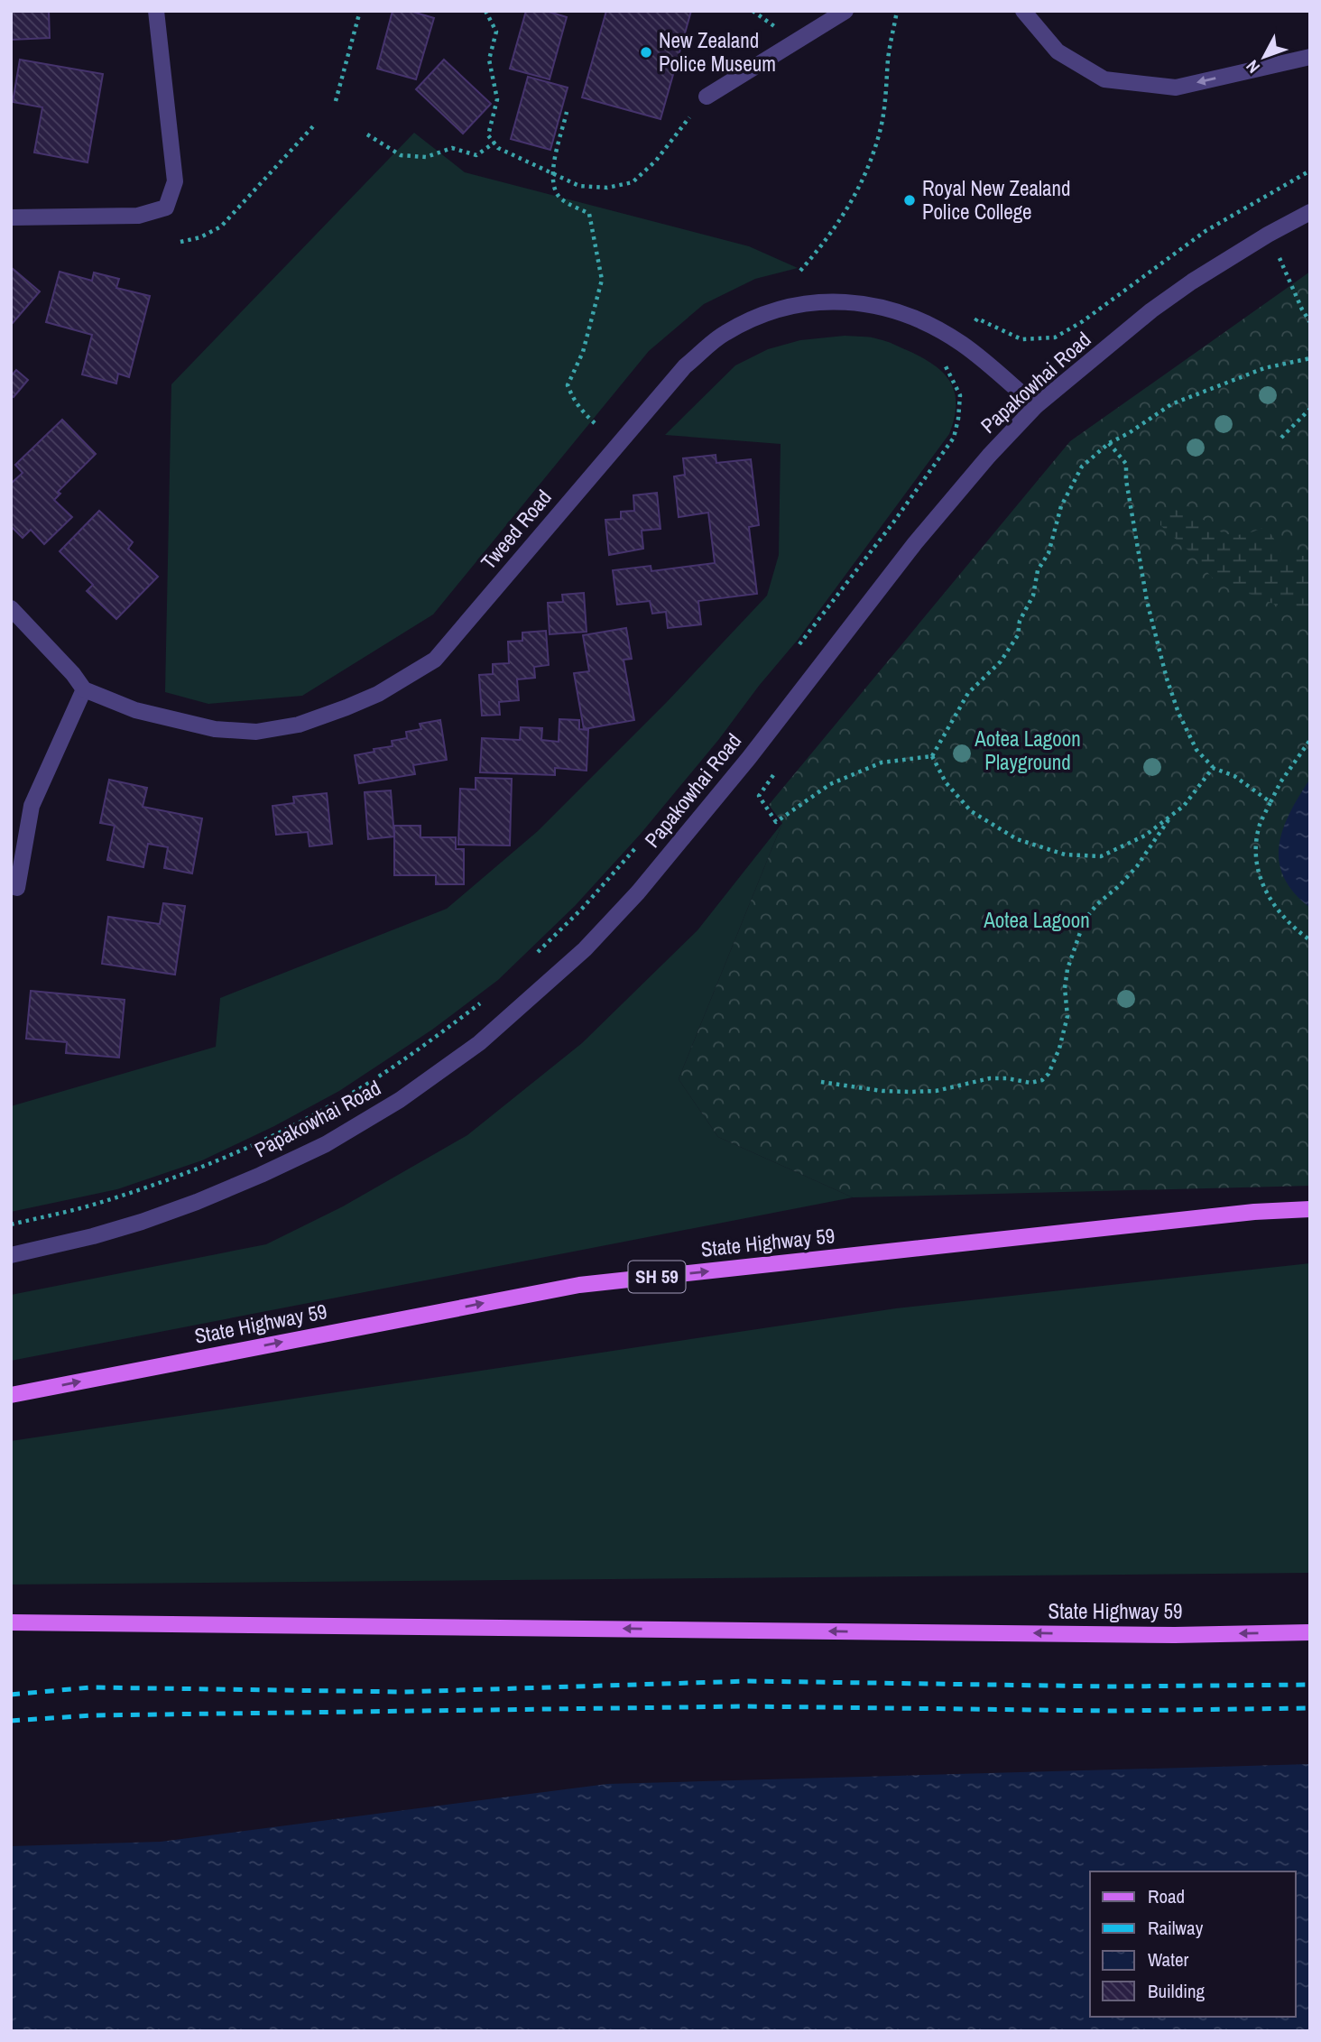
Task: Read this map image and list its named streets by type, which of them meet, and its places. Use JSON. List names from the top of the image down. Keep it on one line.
{"streets":{"main road":["State Highway 59","SH 59"],"street":["Papakowhai Road","Tweed Road"]},"crossings":[["Papakowhai Road","Tweed Road"]],"parks":["Aotea Lagoon Playground","Aotea Lagoon"],"places":["New Zealand Police Museum","Royal New Zealand Police College"],"legend":["Road","Railway","Water","Building"],"north":"bottom left"}
